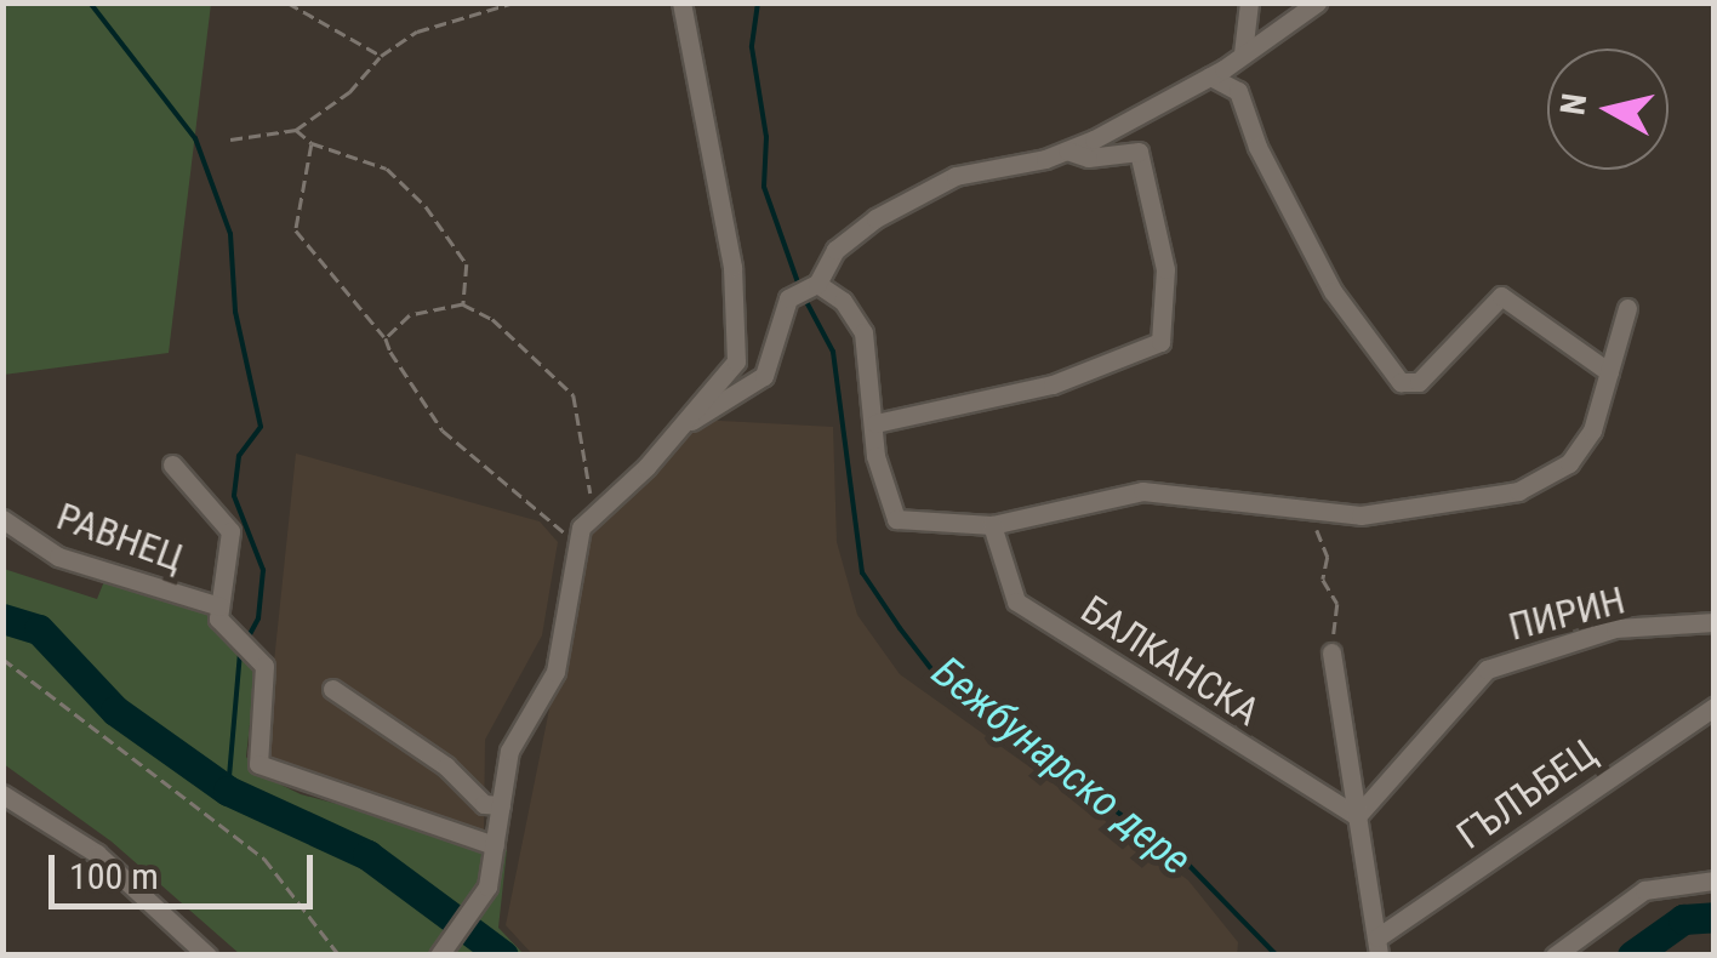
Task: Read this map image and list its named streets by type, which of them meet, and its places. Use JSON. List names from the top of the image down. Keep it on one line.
{"streets":{"street":["РАВНЕЦ","ПИРИН","БАЛКАНСКА","ГЪЛЪБЕЦ"]},"crossings":[["ПИРИН","БАЛКАНСКА"]],"water":["Бежбунарско дере"],"scale_bar":"100 m","north":"left"}
